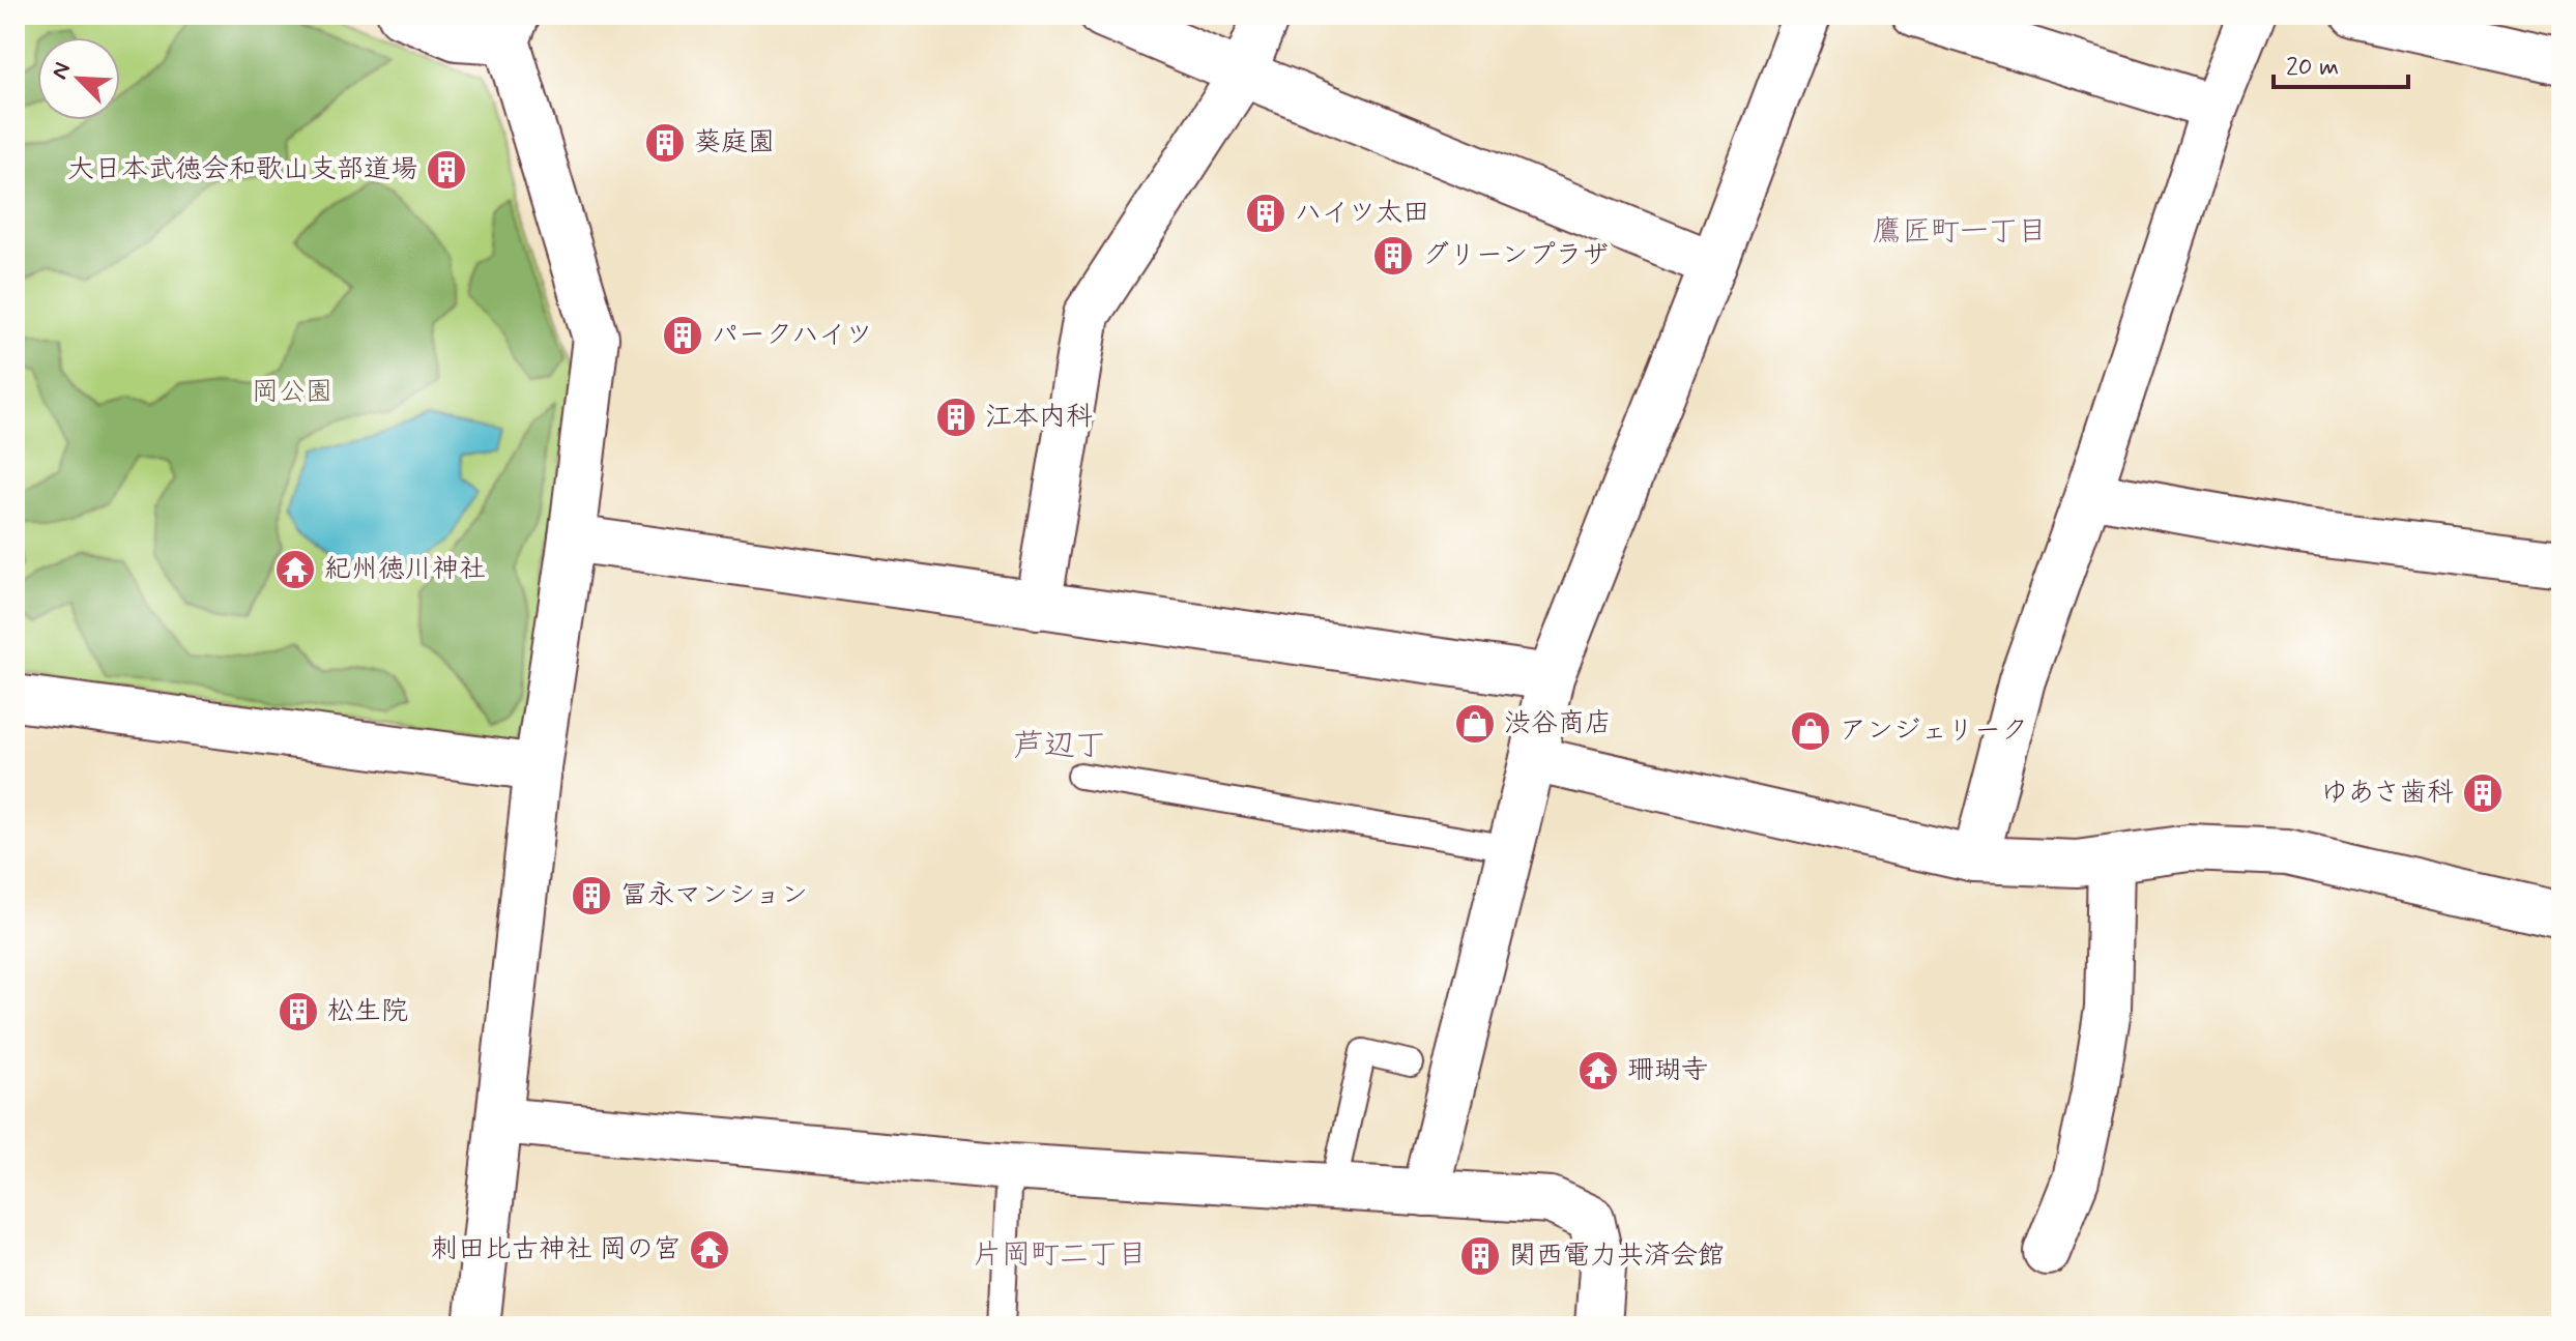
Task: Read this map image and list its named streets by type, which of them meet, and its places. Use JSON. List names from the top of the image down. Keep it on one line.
{"districts":["鷹匠町一丁目","芦辺丁","片岡町二丁目"],"parks":["岡公園"],"places":{"building":["葵庭園","大日本武徳会和歌山支部道場","ハイツ太田","グリーンプラザ","パークハイツ","江本内科","ゆあさ歯科","冨永マンション","松生院","関西電力共済会館"],"temple":["紀州徳川神社","珊瑚寺","刺田比古神社 岡の宮"],"shop":["渋谷商店","アンジェリーク"]},"scale_bar":"20 m","north":"top left"}
